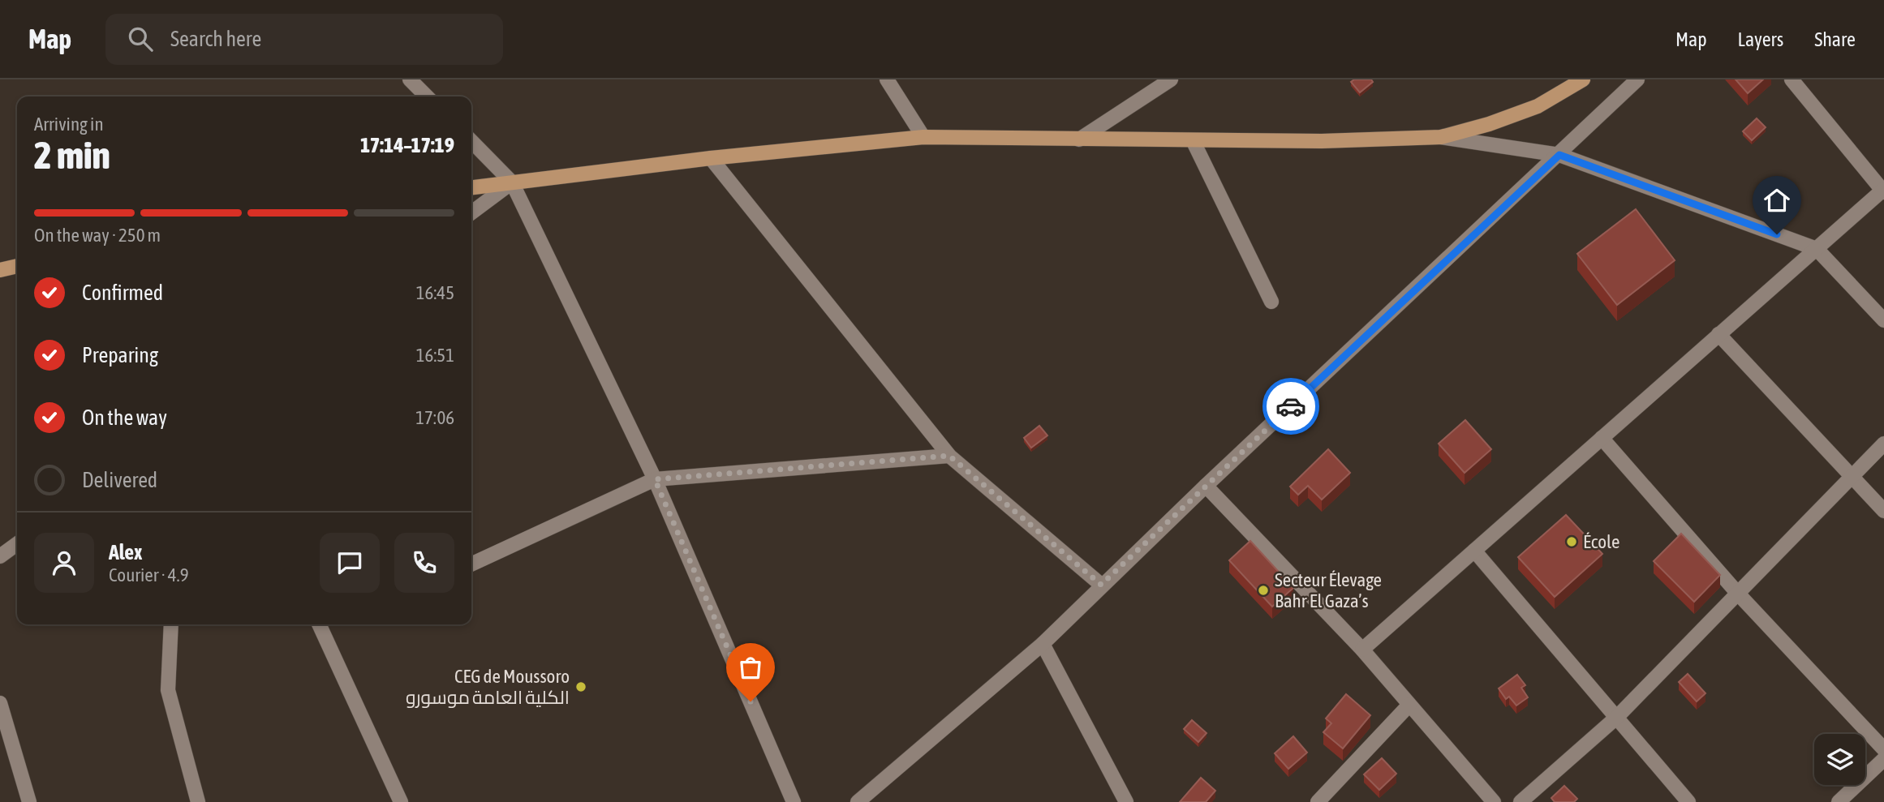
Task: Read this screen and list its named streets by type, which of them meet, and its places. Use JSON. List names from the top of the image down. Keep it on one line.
{"places":["École","Secteur Élevage Bahr El Gaza’s","CEG de Moussoro الكلية العامة موسورو"],"page":{"header":"Map","search":"Search here","nav":["Map","Layers","Share"],"heading":["2 min","Arriving in","17:14–17:19"],"panel":["Alex","Courier · 4.9"],"bar":"On the way · 250 m","list":[["Confirmed","16:45"],["Preparing","16:51"],["On the way","17:06"],"Delivered"]}}
